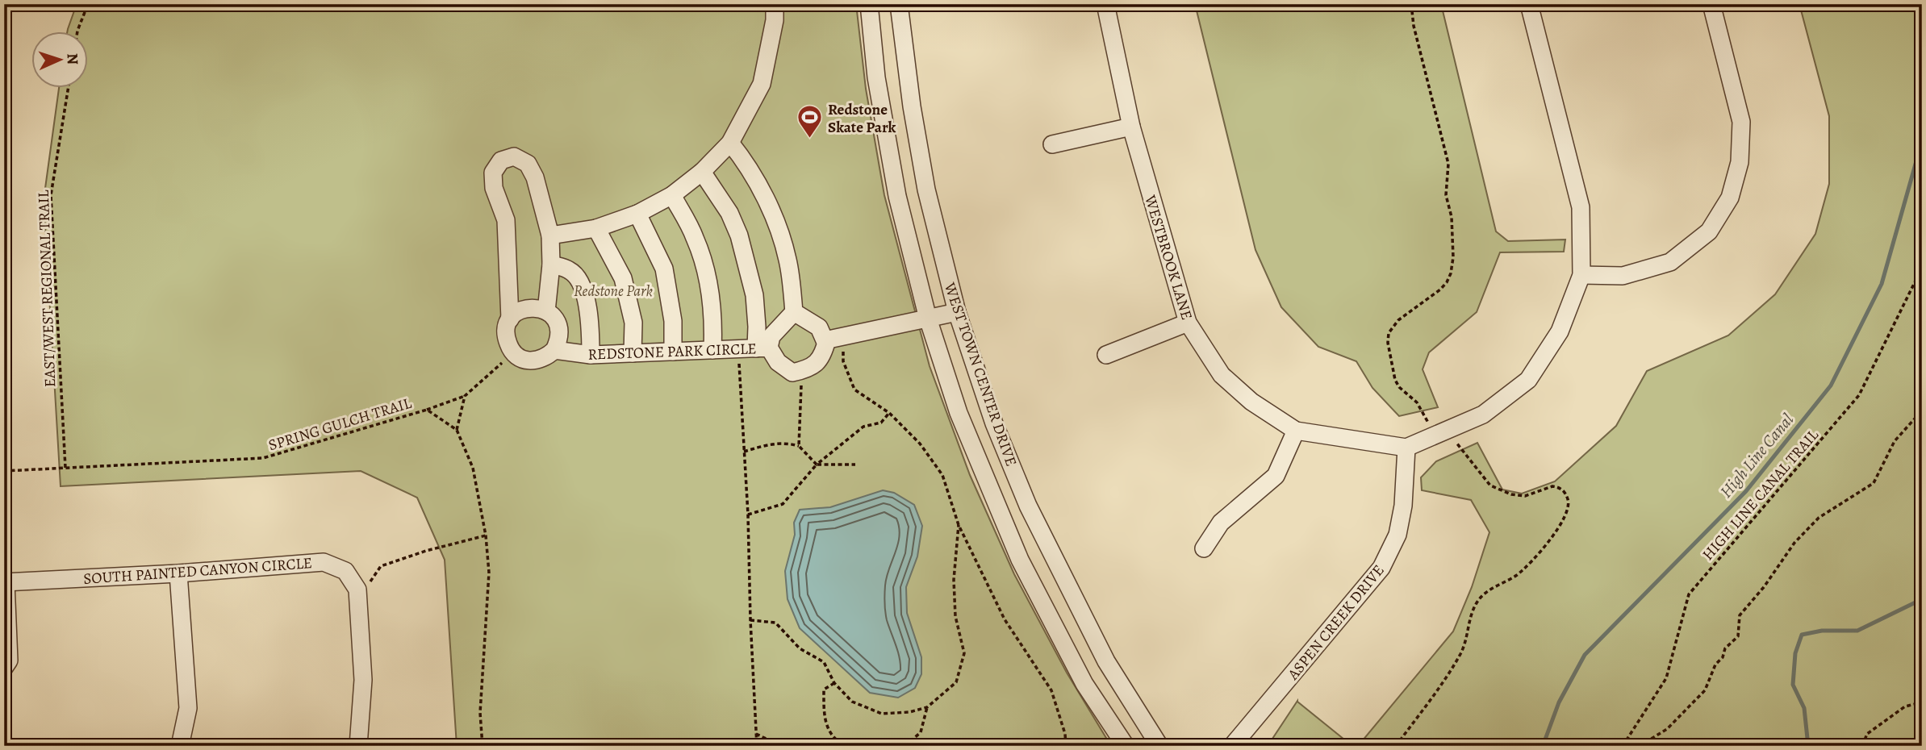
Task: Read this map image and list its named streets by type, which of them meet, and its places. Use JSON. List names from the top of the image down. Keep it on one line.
{"streets":{"street":["WESTBROOK LANE","REDSTONE PARK CIRCLE","WEST TOWN CENTER DRIVE","SOUTH PAINTED CANYON CIRCLE","ASPEN CREEK DRIVE"],"path":["EAST/WEST REGIONAL TRAIL","SPRING GULCH TRAIL","HIGH LINE CANAL TRAIL"]},"crossings":[["WESTBROOK LANE","ASPEN CREEK DRIVE"],["EAST/WEST REGIONAL TRAIL","SPRING GULCH TRAIL"]],"water":["High Line Canal"],"parks":["Redstone Park"],"places":{"sports":["Redstone Skate Park"]},"north":"right"}
